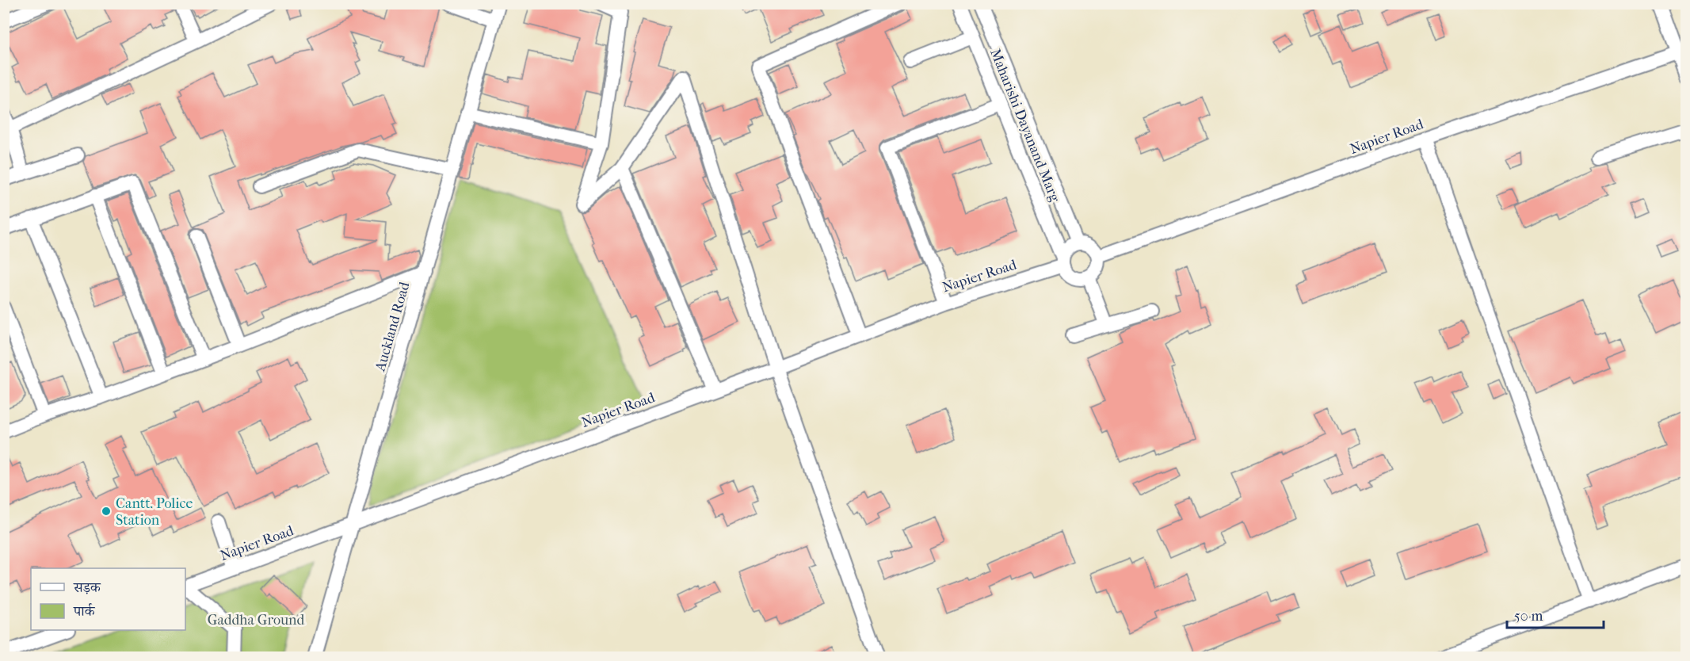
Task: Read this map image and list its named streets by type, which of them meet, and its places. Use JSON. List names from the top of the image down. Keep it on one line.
{"streets":{"street":["Maharishi Dayanand Marg","Napier Road","Auckland Road"]},"crossings":[["Maharishi Dayanand Marg","Napier Road"],["Napier Road","Auckland Road"]],"parks":["Gaddha Ground"],"places":["Cantt. Police Station"],"legend":["सड़क","पार्क"],"scale_bar":"50 m"}
